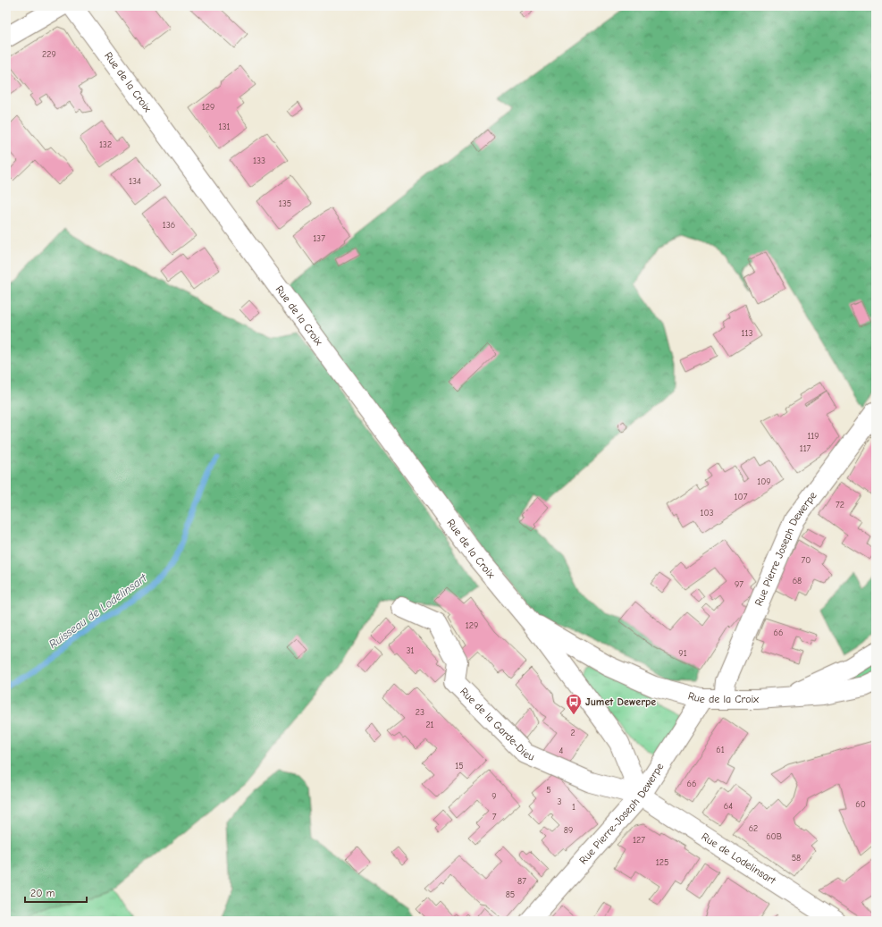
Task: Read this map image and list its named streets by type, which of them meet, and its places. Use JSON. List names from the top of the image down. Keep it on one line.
{"streets":{"street":["Rue de la Croix","Rue Pierre Joseph Dewerpe","Rue de la Garde-Dieu","Rue Pierre-Joseph Dewerpe","Rue de Lodelinsart"]},"crossings":[["Rue de la Croix","Rue Pierre Joseph Dewerpe"],["Rue de la Croix","Rue de la Garde-Dieu"],["Rue de la Croix","Rue Pierre-Joseph Dewerpe"],["Rue de la Croix","Rue de Lodelinsart"],["Rue de la Garde-Dieu","Rue Pierre-Joseph Dewerpe"],["Rue de la Garde-Dieu","Rue de Lodelinsart"],["Rue Pierre-Joseph Dewerpe","Rue de Lodelinsart"]],"water":["Ruisseau de Lodelinsart"],"places":{"bus stop":["Jumet Dewerpe"]},"house_numbers":["229","129","131","132","133","134","135","136","137","113","119","117","109","107","72","103","70","68","97","129","66","31","91","23","21","2","61","4","15","66","5","9","3","60","64","1","7","62","89","60B","127","58","125","87","85"],"scale_bar":"20 m"}
